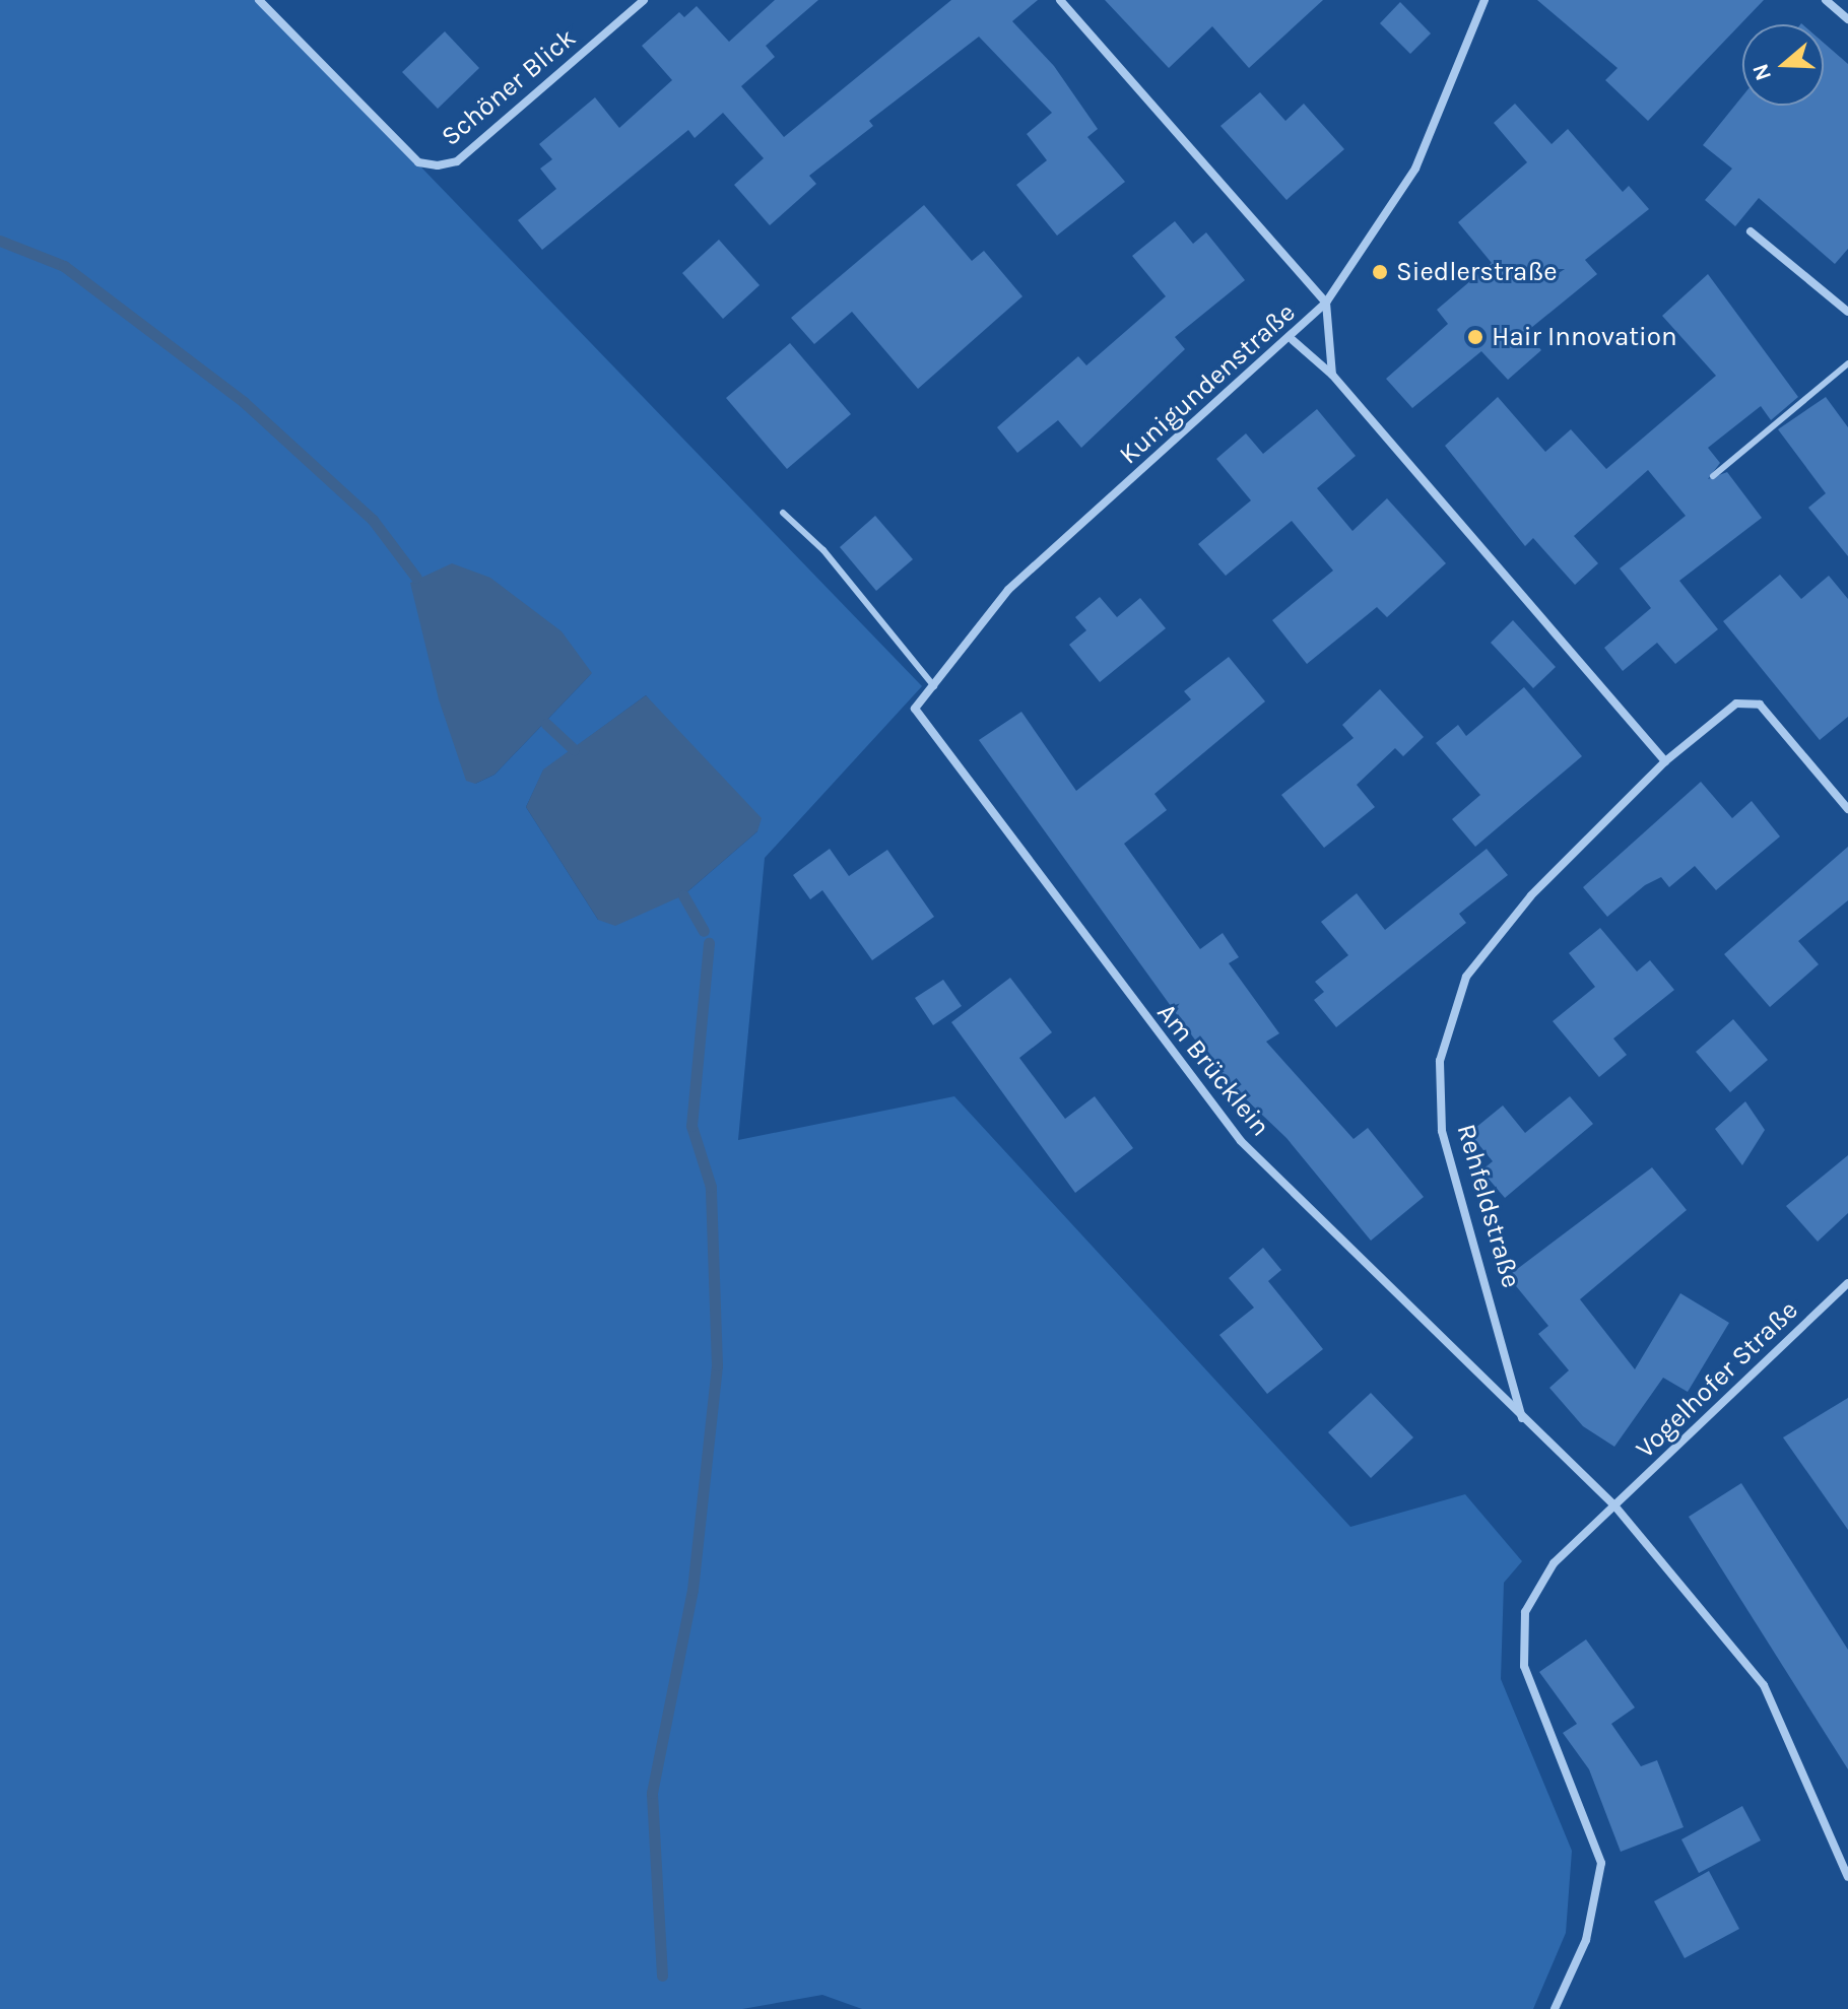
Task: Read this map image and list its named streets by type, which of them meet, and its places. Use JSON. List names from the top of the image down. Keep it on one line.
{"streets":{"street":["Schöner Blick","Kunigundenstraße","Am Brücklein","Rehfeldstraße","Vogelhofer Straße"]},"crossings":[["Kunigundenstraße","Am Brücklein"],["Am Brücklein","Rehfeldstraße"]],"places":["Siedlerstraße","Hair Innovation"],"north":"left"}
